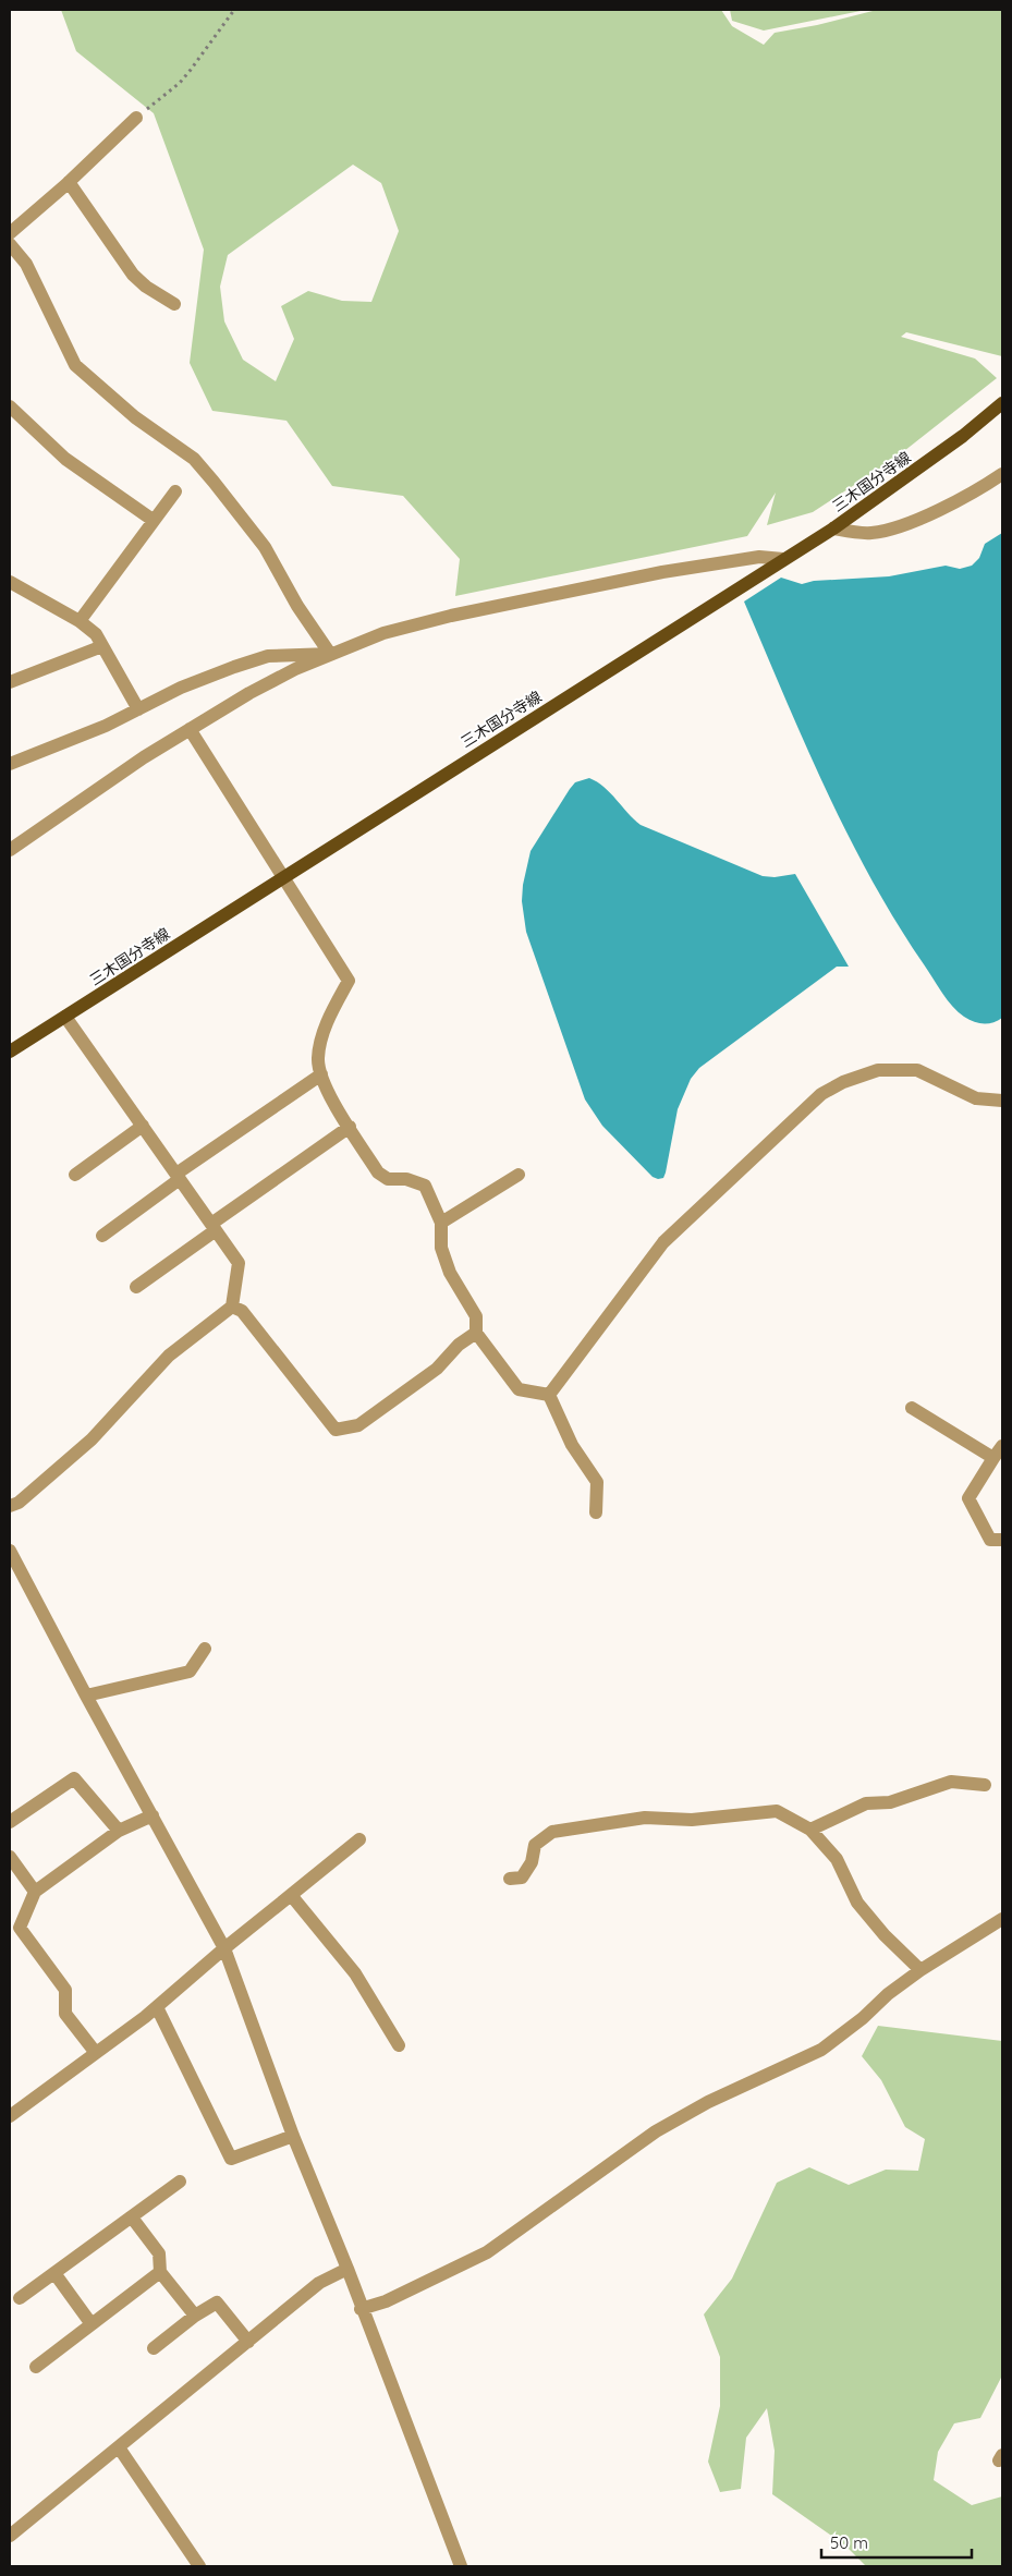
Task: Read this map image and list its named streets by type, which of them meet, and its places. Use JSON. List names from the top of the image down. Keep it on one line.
{"streets":{"main road":["三木国分寺線"]},"scale_bar":"50 m"}
